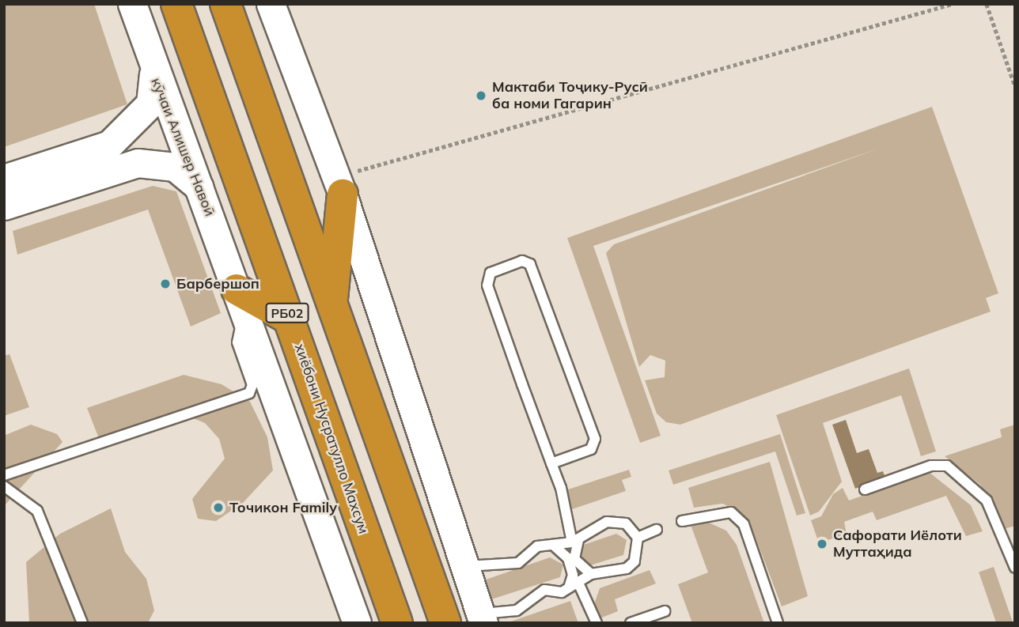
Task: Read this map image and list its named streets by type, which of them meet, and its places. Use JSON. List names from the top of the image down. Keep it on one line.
{"streets":{"highway":["РБ02","хиёбони Нусратулло Махсум"],"street":["кӯчаи Алишер Навоӣ"]},"places":["Мактаби Тоҷику-Русӣ ба номи Гагарин","Барбершоп","Точикон Family","Сафорати Иёлоти Муттаҳида"]}
